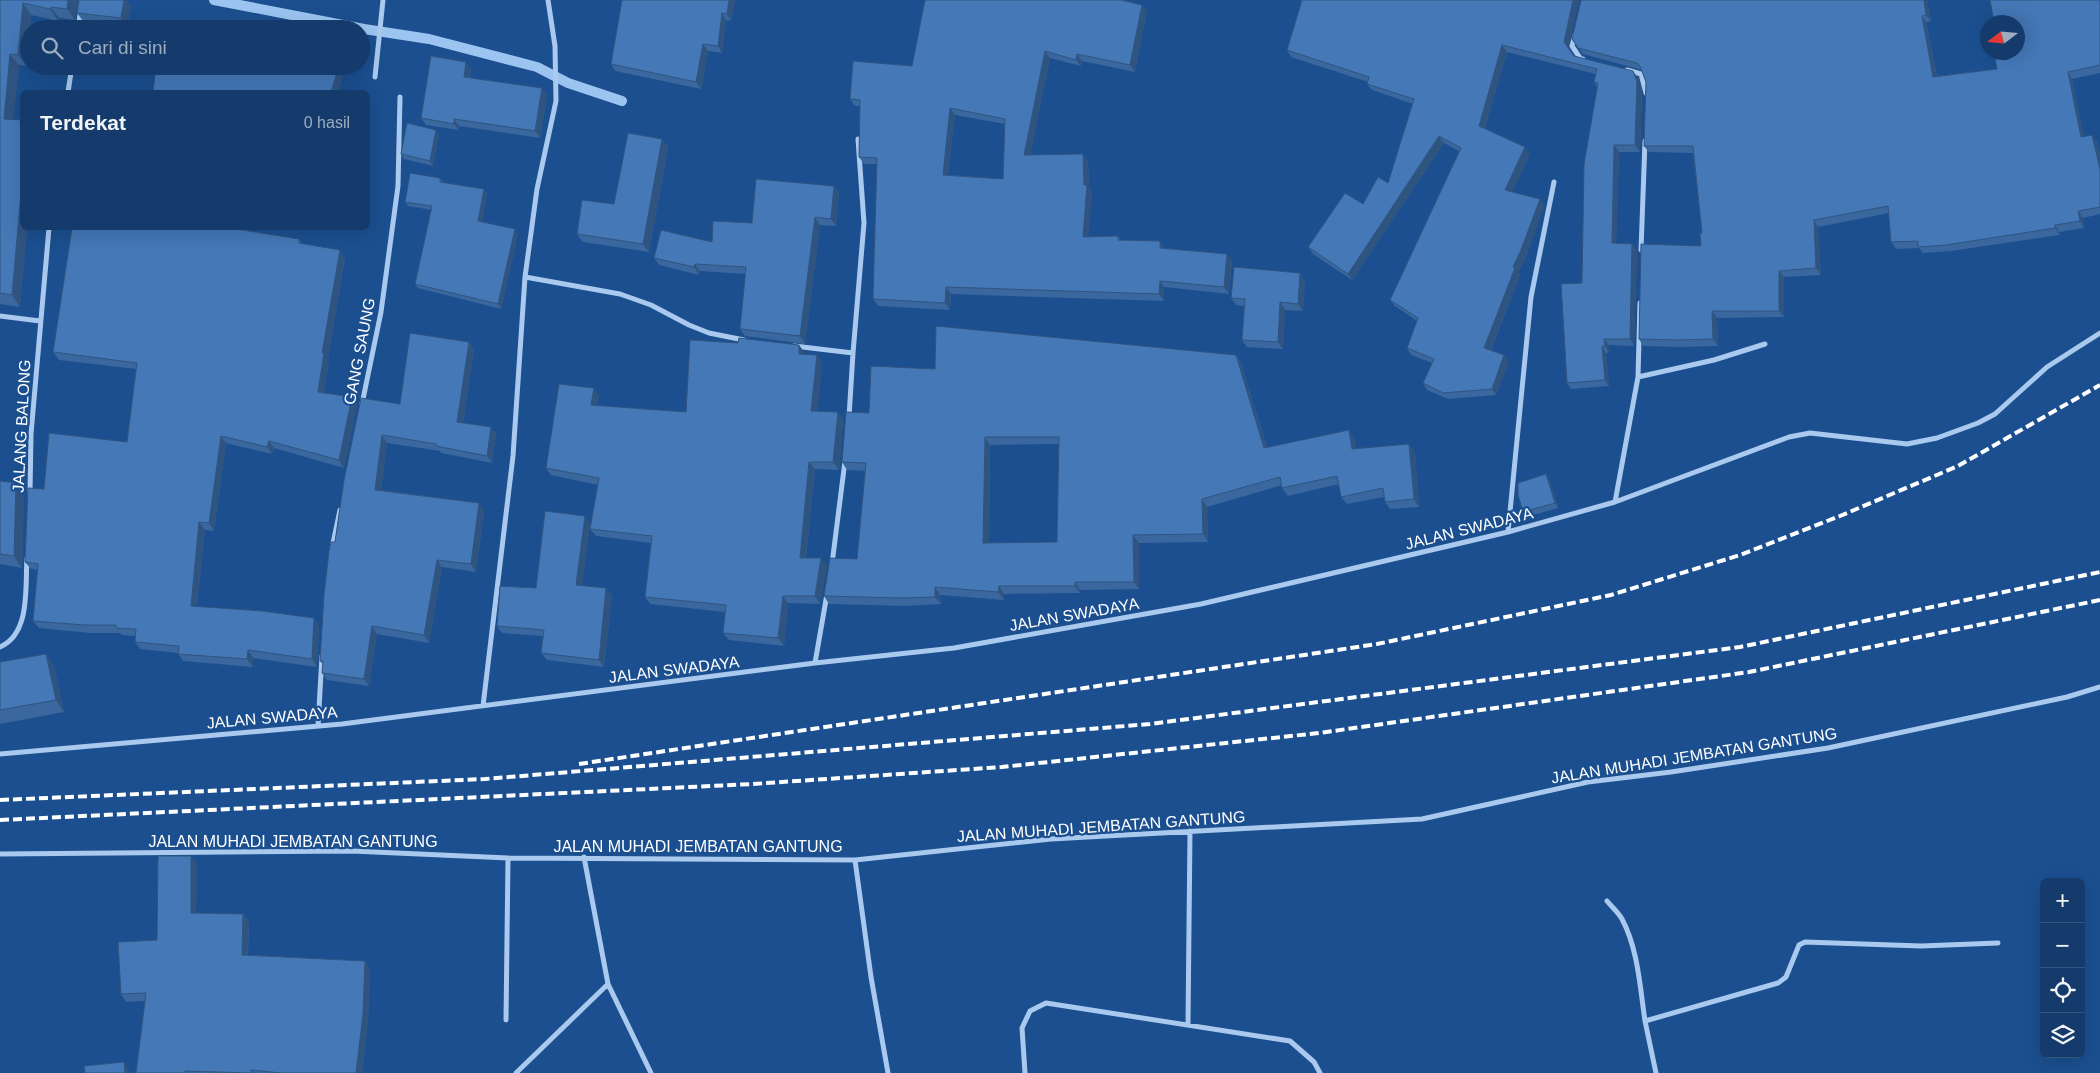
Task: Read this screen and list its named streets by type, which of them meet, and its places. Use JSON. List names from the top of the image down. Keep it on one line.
{"streets":{"street":["GANG SAUNG","JALANG BALONG","JALAN SWADAYA","JALAN MUHADI JEMBATAN GANTUNG"]},"north":"left","page":{"search":"Cari di sini","heading":["Terdekat","0 hasil"],"map_buttons":["+","−"]}}
